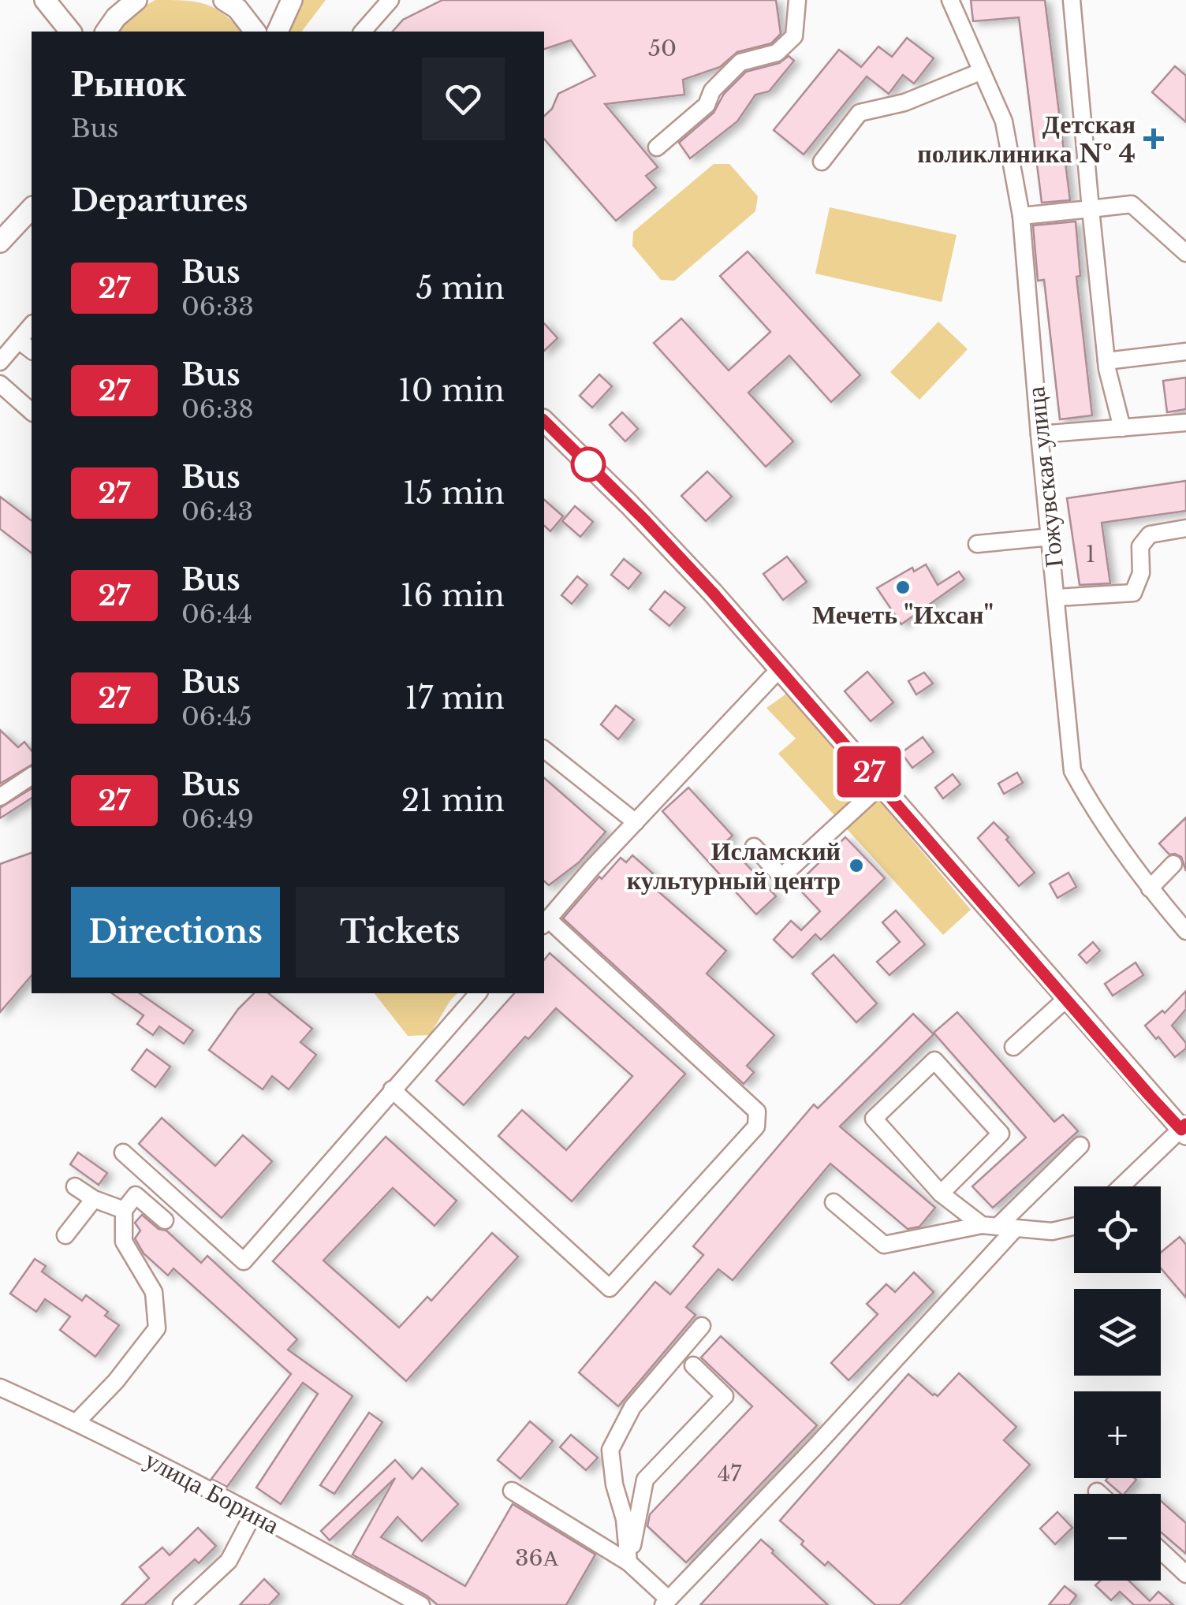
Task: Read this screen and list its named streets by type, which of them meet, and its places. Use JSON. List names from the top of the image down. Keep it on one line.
{"streets":{"street":["Гожувская улица","улица Борина"]},"places":{"health":["Детская поликлиника № 4"],"other":["Мечеть \"Ихсан\"","Исламский культурный центр"]},"lines":["bus line 27"],"house_numbers":["50","1","47","36А"],"page":{"on_map":"27","heading":[["Рынок","Bus"],"Departures"],"list":[{"mark":"27","name":"Bus","note":"06:33","value":"5 min"},{"mark":"27","name":"Bus","note":"06:38","value":"10 min"},{"mark":"27","name":"Bus","note":"06:43","value":"15 min"},{"mark":"27","name":"Bus","note":"06:44","value":"16 min"},{"mark":"27","name":"Bus","note":"06:45","value":"17 min"},{"mark":"27","name":"Bus","note":"06:49","value":"21 min"}],"buttons":["Directions","Tickets"],"map_buttons":["+","−"]}}
